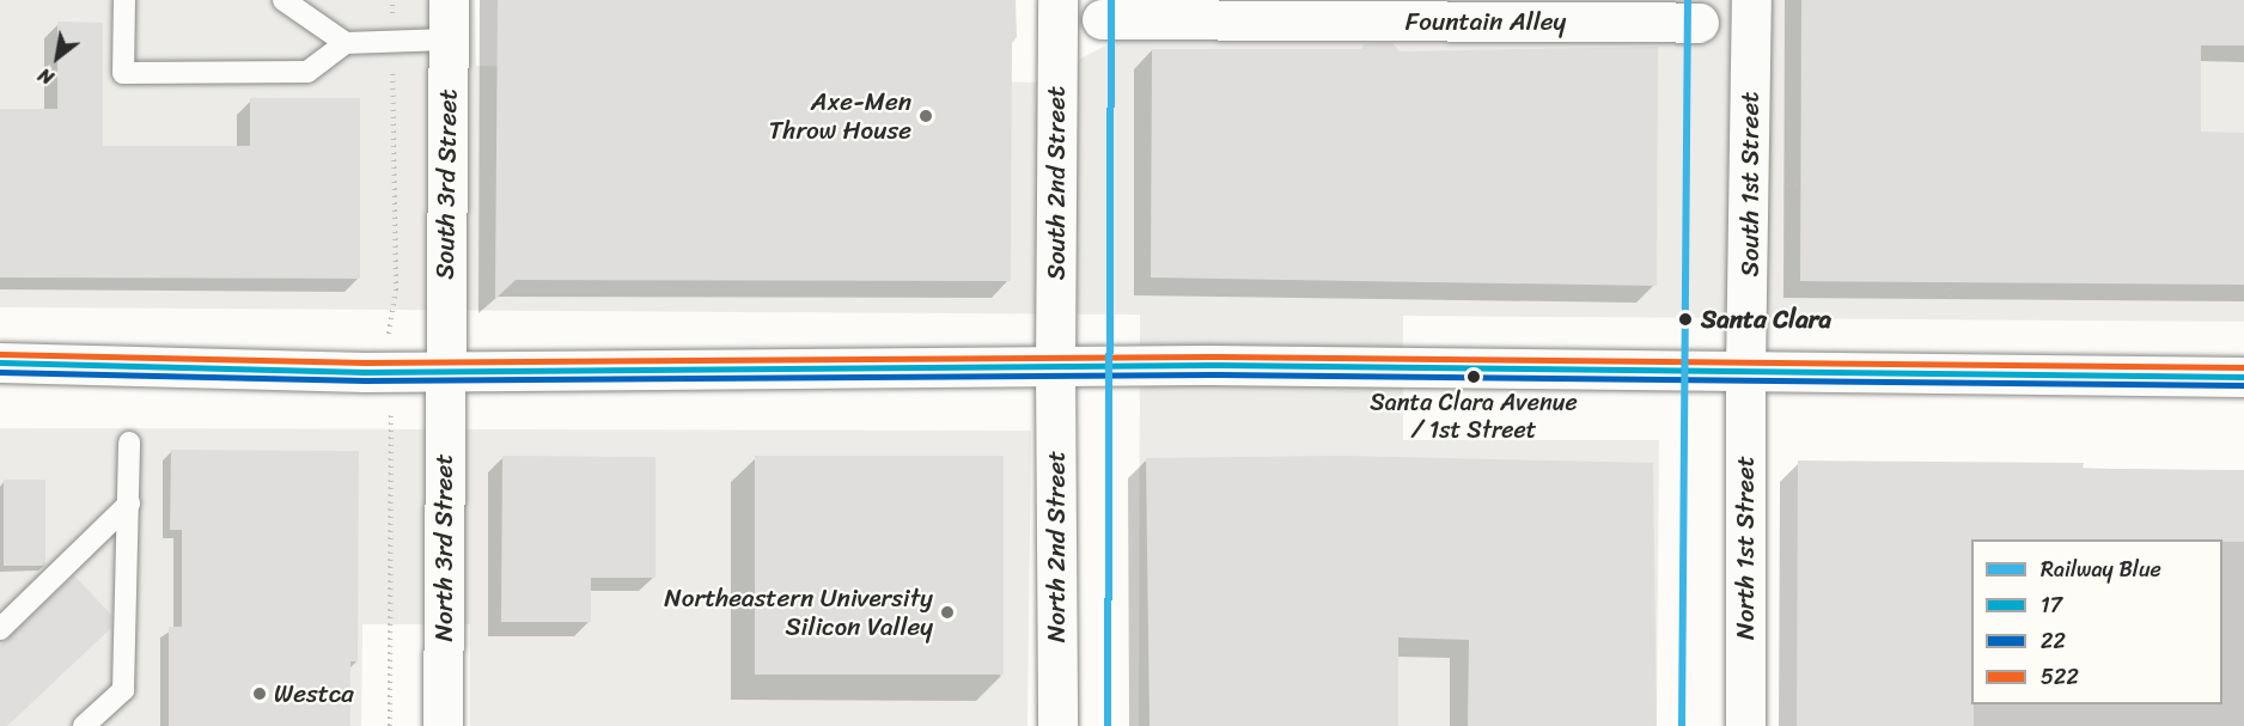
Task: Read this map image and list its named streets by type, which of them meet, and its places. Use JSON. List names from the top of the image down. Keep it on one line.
{"streets":{"main road":["Fountain Alley","South 2nd Street","South 3rd Street","South 1st Street","North 2nd Street","North 3rd Street","North 1st Street"]},"crossings":[["South 2nd Street","North 2nd Street"],["South 3rd Street","North 3rd Street"],["South 1st Street","North 1st Street"]],"places":["Axe-Men Throw House","Santa Clara","Santa Clara Avenue / 1st Street","Northeastern University Silicon Valley","Westca"],"lines":["rail line Blue","transit line 522","transit line 17","transit line 22"],"legend":["Railway Blue","17","22","522"],"north":"bottom left"}
